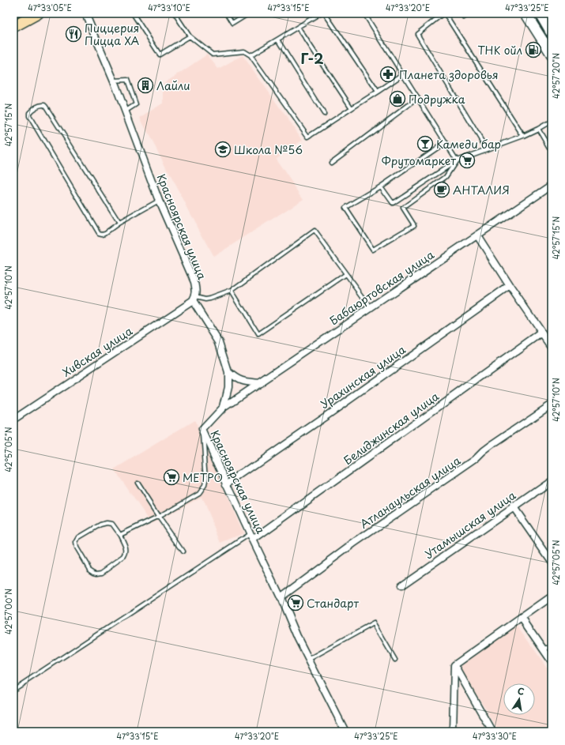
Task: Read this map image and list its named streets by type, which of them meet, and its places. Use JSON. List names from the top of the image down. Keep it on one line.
{"streets":{"street":["Красноярская улица","Бабаюртовская улица","Хивская улица","Урахинская улица","Белиджинская улица","Атланаульская улица","Утамышская улица"]},"crossings":[["Красноярская улица","Бабаюртовская улица"],["Красноярская улица","Хивская улица"],["Красноярская улица","Урахинская улица"],["Красноярская улица","Белиджинская улица"],["Красноярская улица","Атланаульская улица"]],"districts":["Г-2"],"places":{"restaurant":["Пиццерия Пицца ХА"],"fuel station":["ТНК ойл"],"pharmacy":["Планета здоровья"],"building":["Лайли"],"shop":["Подружка"],"bar":["Камеди бар"],"school or university":["Школа №56"],"supermarket":["Фрутомаркет","МЕТРО","Стандарт"],"cafe":["АНТАЛИЯ"]},"north":"top","coordinates":["47°33'05\"E","47°33'10\"E","47°33'15\"E","47°33'20\"E","47°33'25\"E","42°57'20\"N","42°57'15\"N","42°57'10\"N","42°57'05\"N","42°57'00\"N","47°33'30\"E"]}
